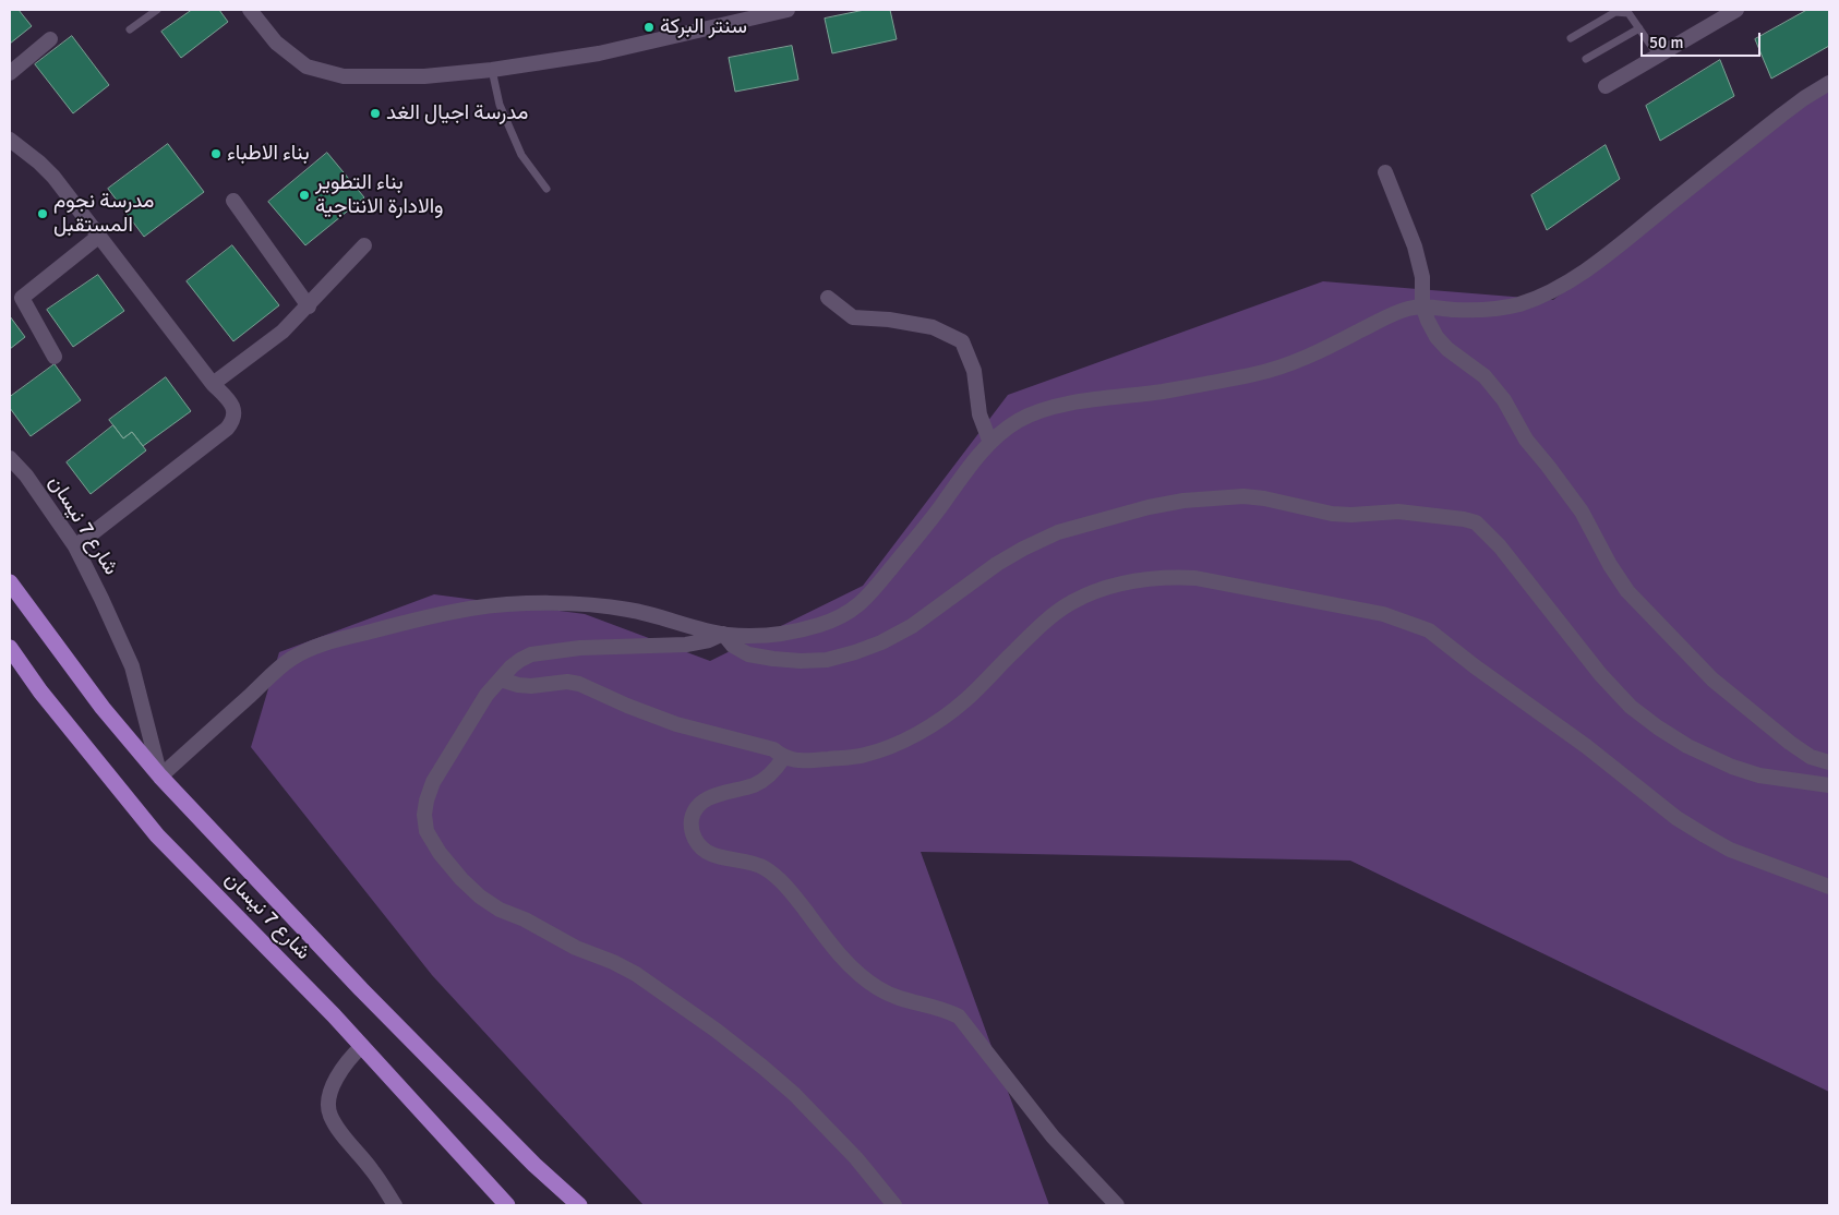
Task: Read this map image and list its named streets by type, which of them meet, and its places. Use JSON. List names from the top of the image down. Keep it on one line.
{"streets":{"main road":["شارع 7 نيسان"]},"places":["سنتر البركة","مدرسة اجيال الغد","بناء الاطباء","بناء التطوير والادارة الانتاجية","مدرسة نجوم المستقبل"],"scale_bar":"50 m"}
